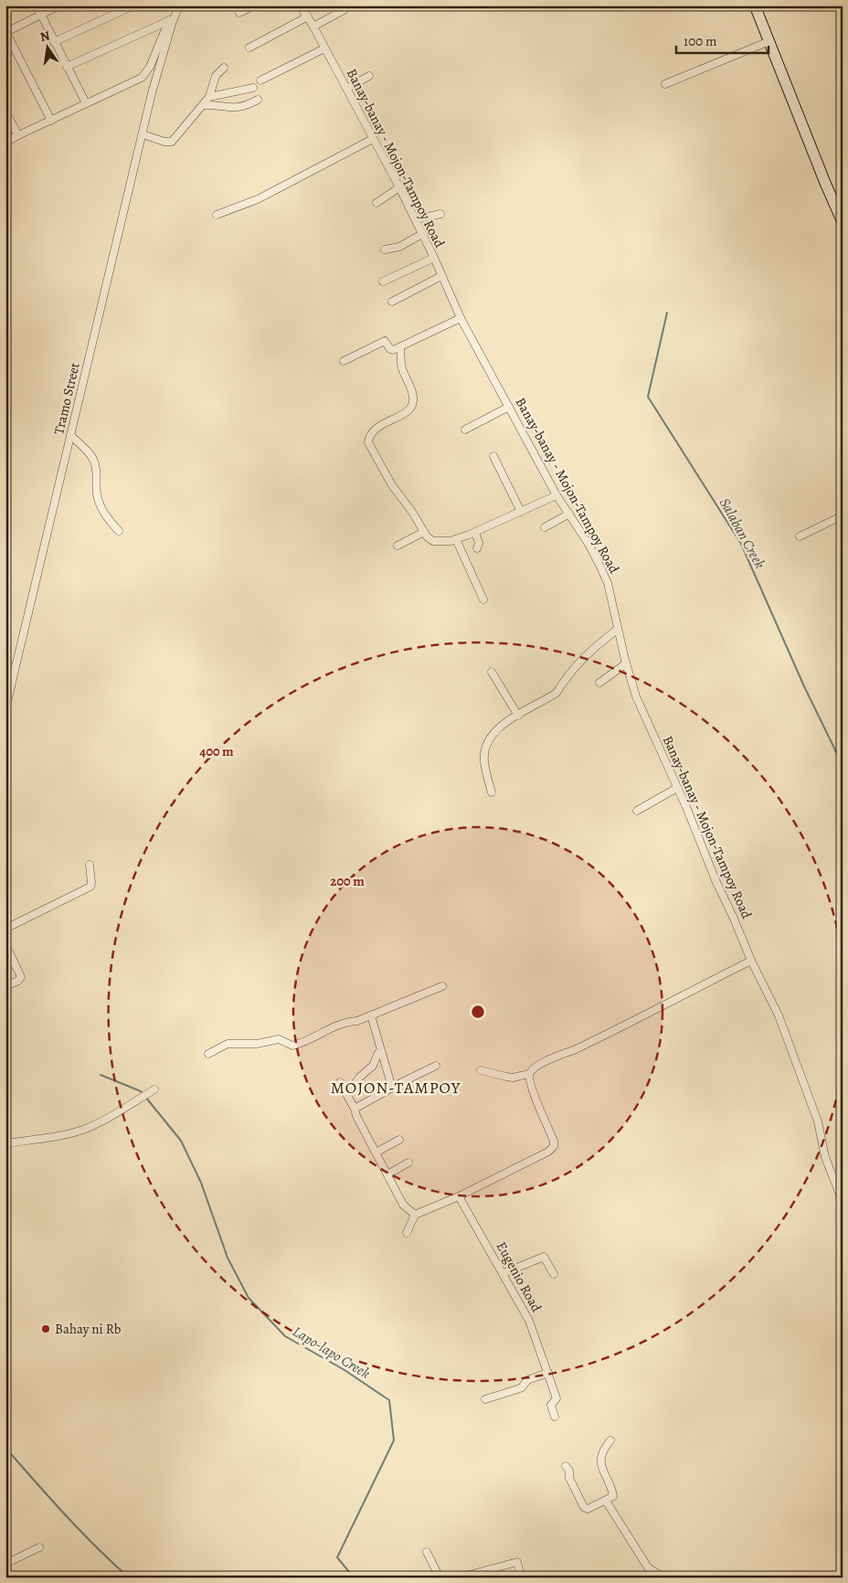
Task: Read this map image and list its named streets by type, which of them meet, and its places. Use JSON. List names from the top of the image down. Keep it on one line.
{"streets":{"street":["Banay-banay - Mojon-Tampoy Road","Tramo Street","Eugenio Road"]},"districts":["MOJON-TAMPOY"],"water":["Salaban Creek","Lapo-lapo Creek"],"places":["Bahay ni Rb"],"scale_bar":"100 m","north":"top","rings":["400 m","200 m"]}
